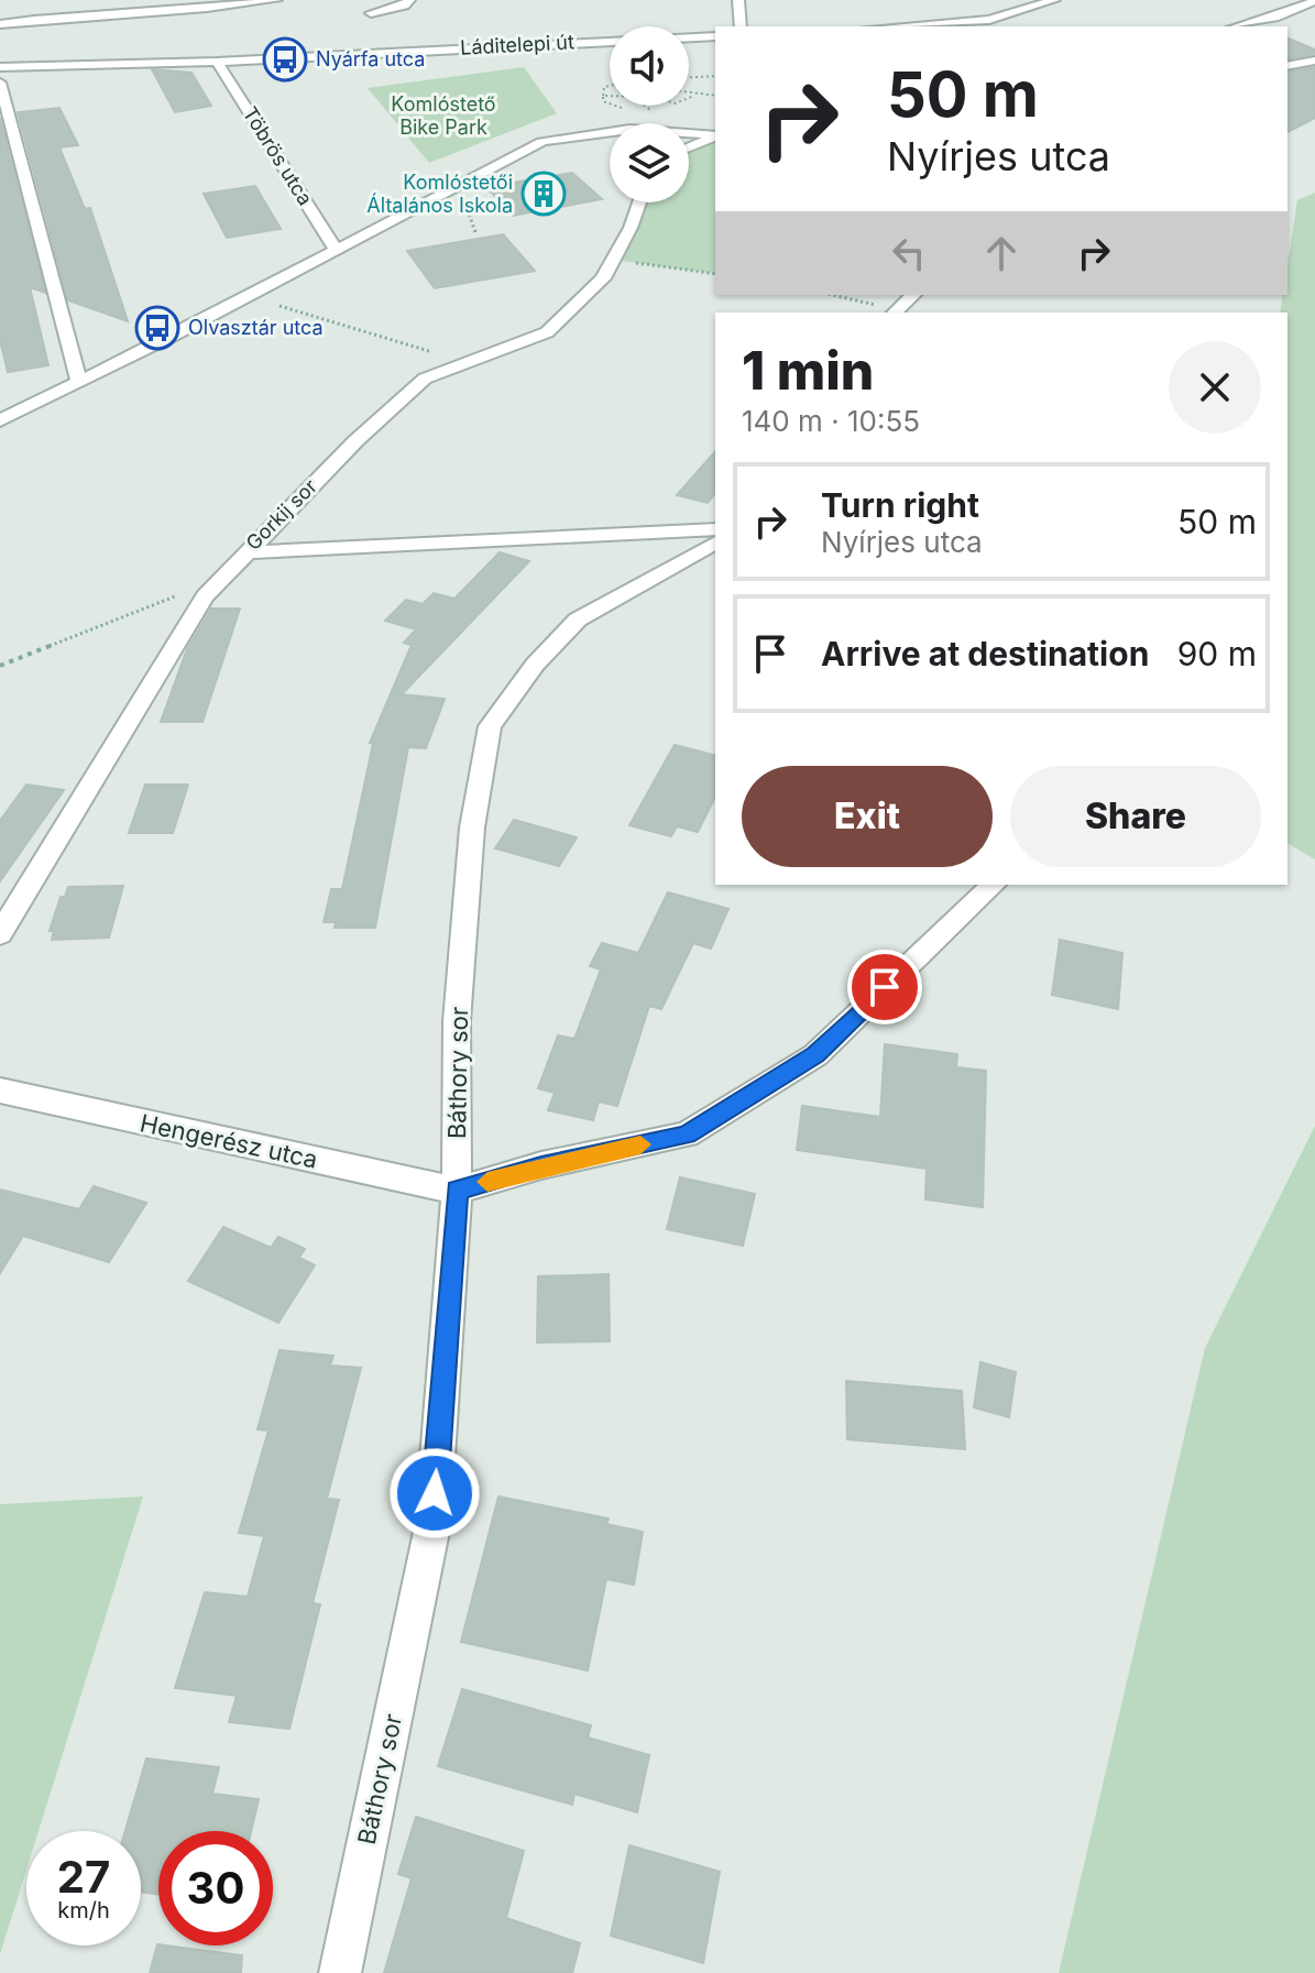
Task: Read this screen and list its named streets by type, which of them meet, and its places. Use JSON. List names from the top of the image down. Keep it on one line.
{"streets":{"street":["Láditelepi út","Töbrös utca","Gorkij sor","Báthory sor","Hengerész utca"]},"crossings":[["Láditelepi út","Töbrös utca"],["Báthory sor","Hengerész utca"]],"parks":["Komlóstető Bike Park"],"places":{"bus stop":["Nyárfa utca","Olvasztár utca"],"building":["Komlóstetői Általános Iskola"]},"page":{"turn":["50 m","Nyírjes utca"],"heading":["1 min","140 m · 10:55"],"list":[{"name":"Turn right","note":"Nyírjes utca","value":"50 m"},{"name":"Arrive at destination","value":"90 m"}],"buttons":["Exit","Share"],"speed":"27 km/h","limit":"30"}}
